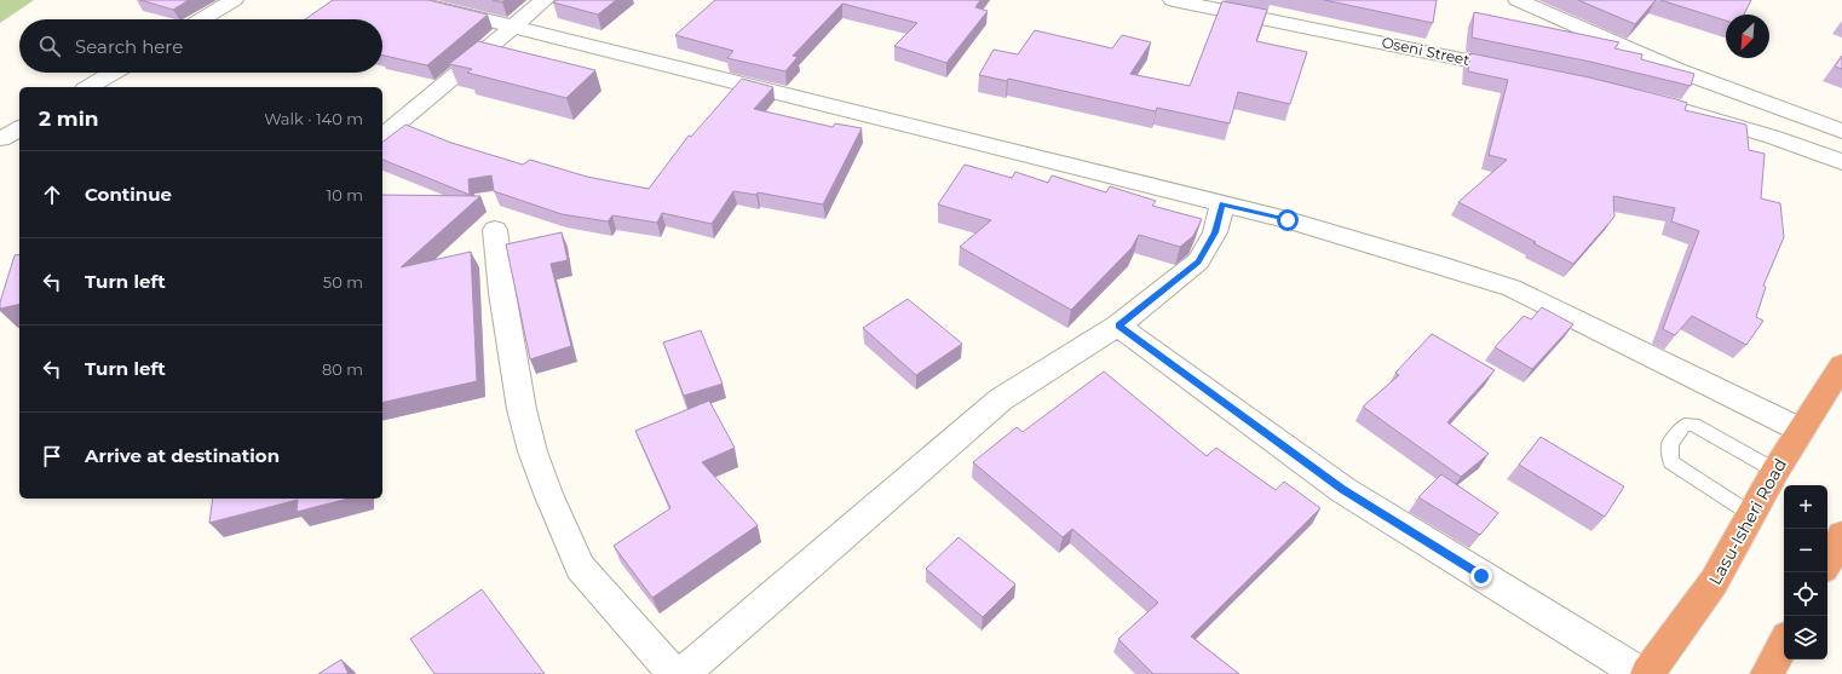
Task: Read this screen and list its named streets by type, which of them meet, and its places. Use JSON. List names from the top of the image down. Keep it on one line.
{"streets":{"main road":["Lasu-Isheri Road"],"street":["Oseni Street"]},"north":"bottom left","page":{"search":"Search here","heading":["2 min","Walk · 140 m"],"list":[["Continue","10 m"],["Turn left","50 m"],["Turn left","80 m"],"Arrive at destination"],"map_buttons":["+","−"]}}
